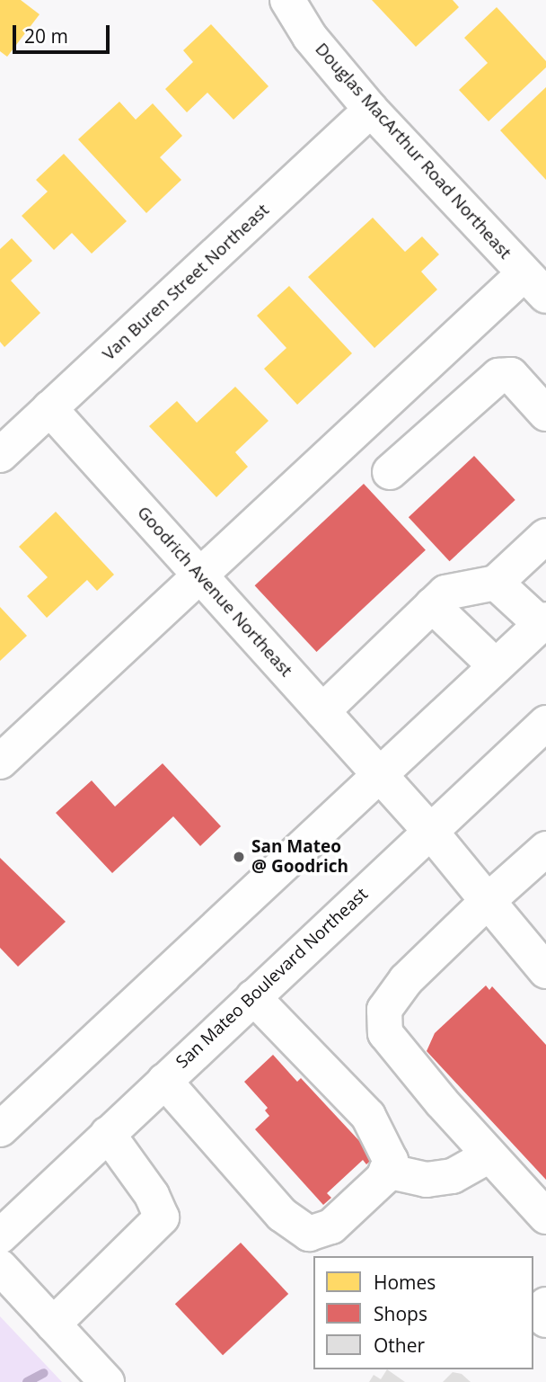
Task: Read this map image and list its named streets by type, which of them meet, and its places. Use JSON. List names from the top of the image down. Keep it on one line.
{"streets":{"street":["Douglas MacArthur Road Northeast","Van Buren Street Northeast","Goodrich Avenue Northeast","San Mateo Boulevard Northeast"]},"crossings":[["Douglas MacArthur Road Northeast","Van Buren Street Northeast"],["Van Buren Street Northeast","Goodrich Avenue Northeast"],["Goodrich Avenue Northeast","San Mateo Boulevard Northeast"]],"places":["San Mateo @ Goodrich"],"legend":["Homes","Shops","Other"],"scale_bar":"20 m"}
